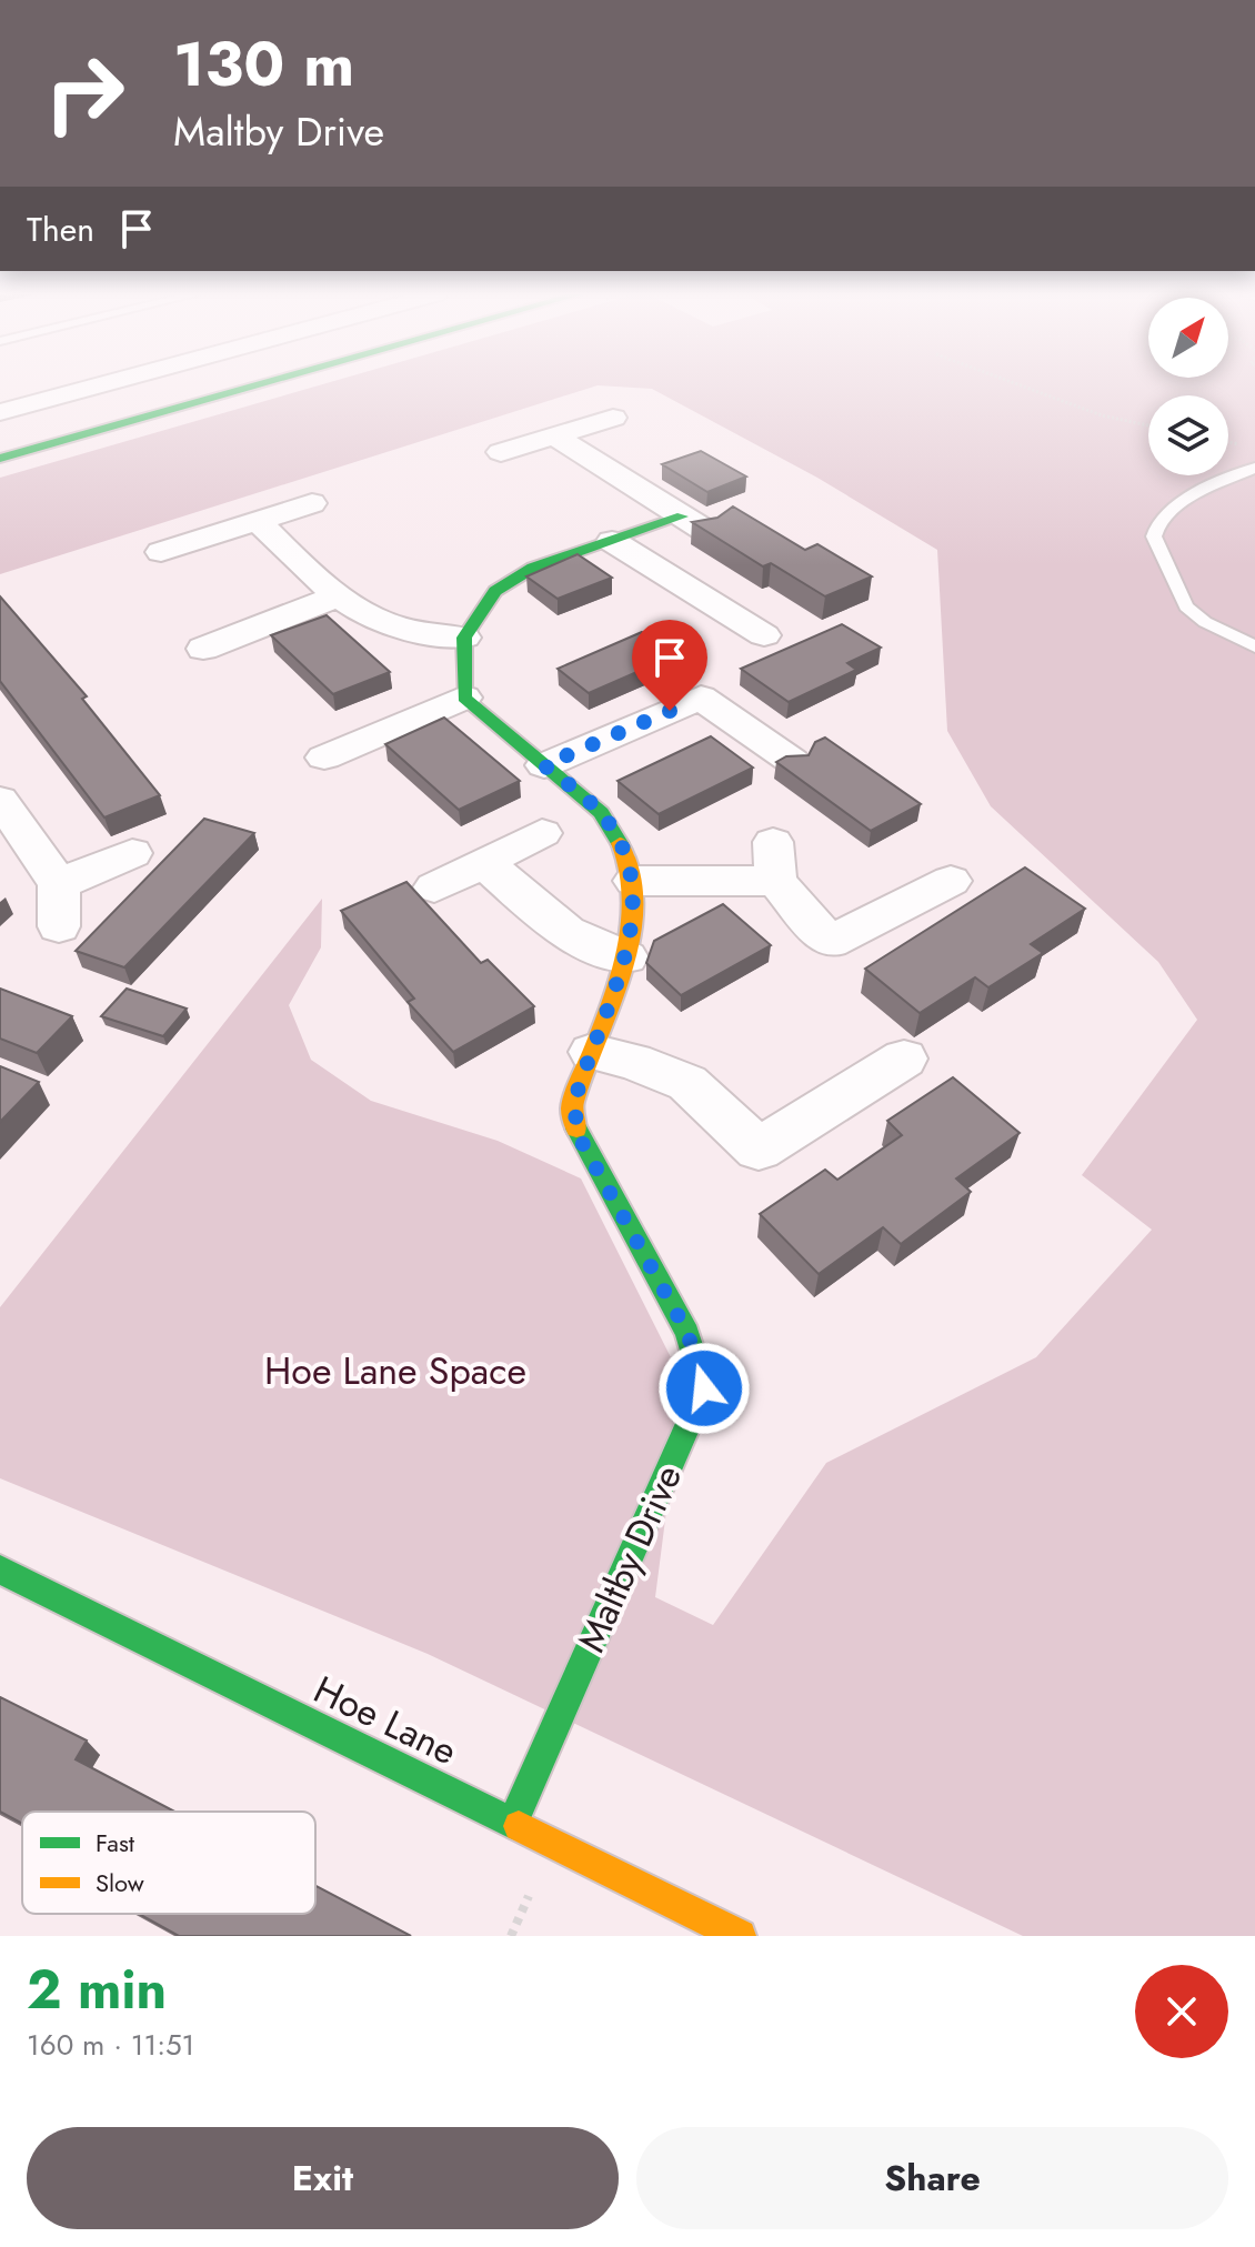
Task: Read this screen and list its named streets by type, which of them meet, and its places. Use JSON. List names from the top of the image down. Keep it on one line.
{"streets":{"main road":["Maltby Drive","Hoe Lane"]},"crossings":[["Maltby Drive","Hoe Lane"]],"parks":["Hoe Lane Space"],"legend":["Fast","Slow"],"north":"top right","page":{"turn":["130 m","Maltby Drive"],"then":"Then","heading":["2 min","160 m · 11:51"],"buttons":["Exit","Share"]}}
